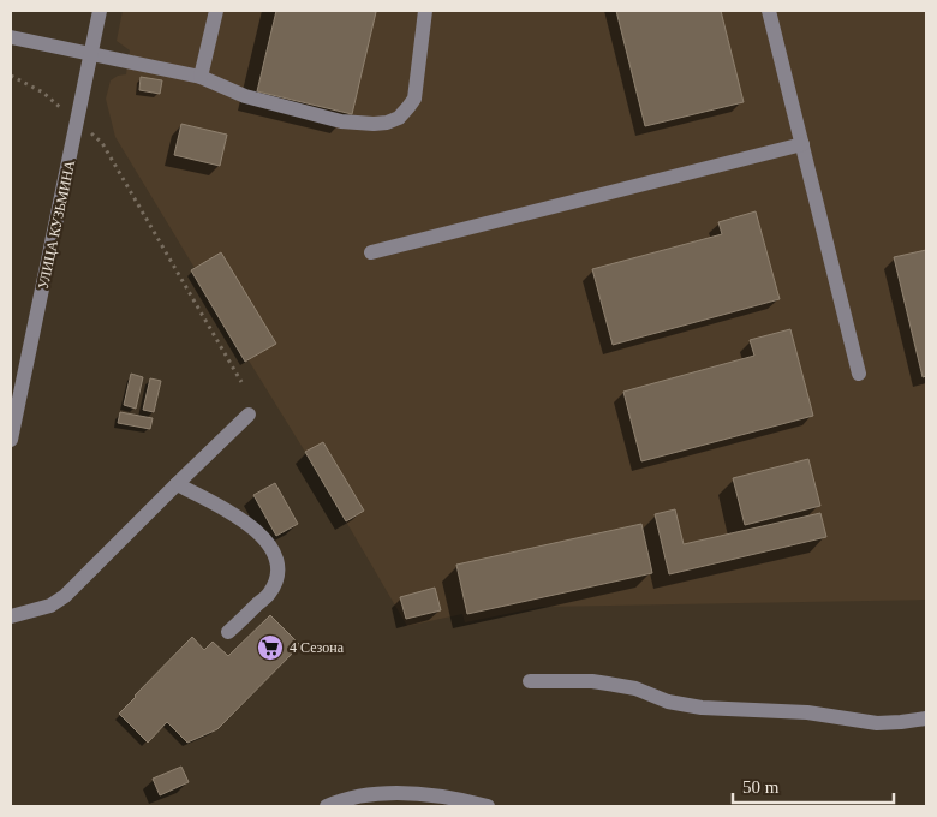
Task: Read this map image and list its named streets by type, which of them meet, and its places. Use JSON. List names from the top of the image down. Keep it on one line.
{"streets":{"street":["УЛИЦА КУЗЬМИНА"]},"places":{"supermarket":["4 Сезона"]},"scale_bar":"50 m"}
